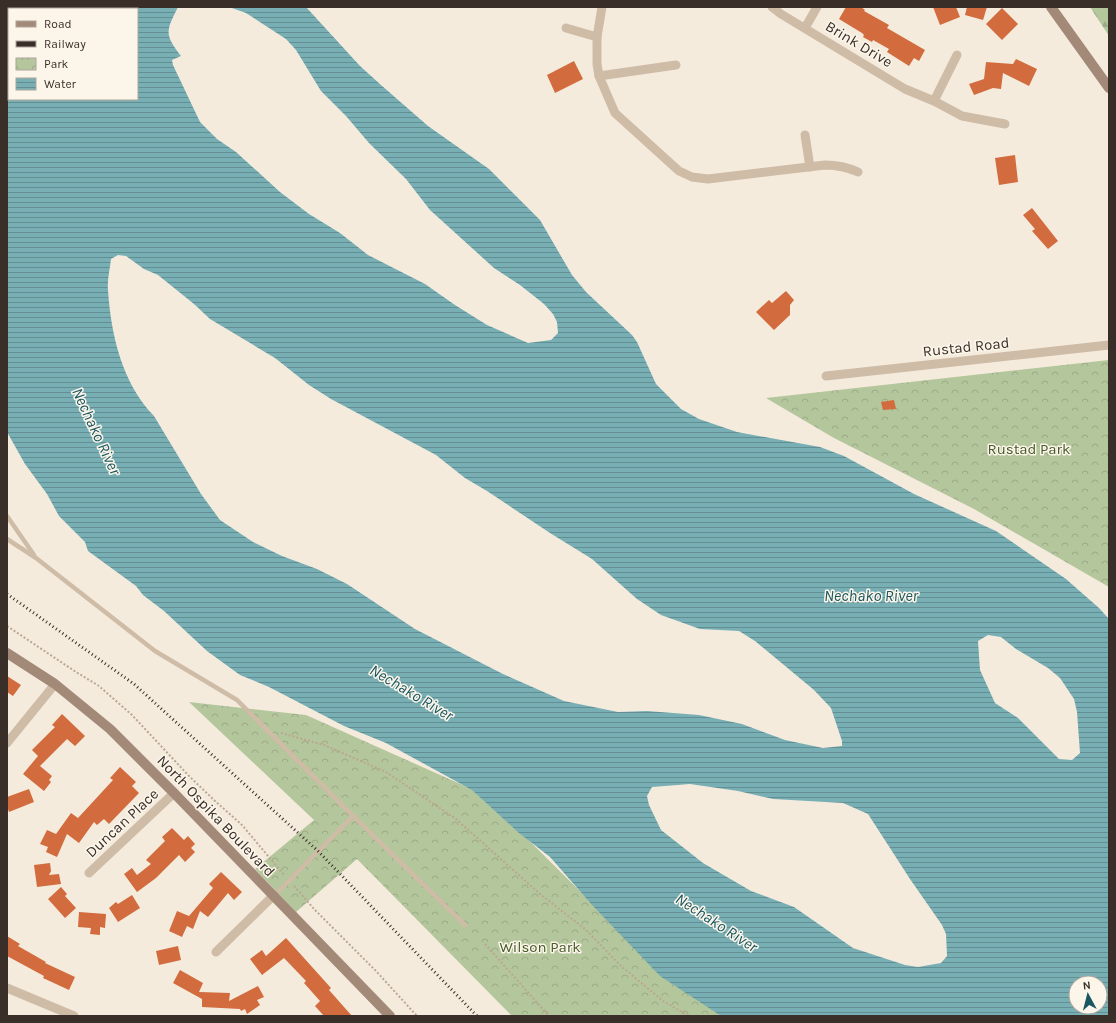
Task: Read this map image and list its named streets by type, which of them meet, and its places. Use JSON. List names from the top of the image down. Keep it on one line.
{"streets":{"street":["Brink Drive","Rustad Road","North Ospika Boulevard","Duncan Place"]},"crossings":[["North Ospika Boulevard","Duncan Place"]],"water":["Nechako River"],"parks":["Rustad Park","Wilson Park"],"legend":["Road","Railway","Park","Water"],"north":"top"}
